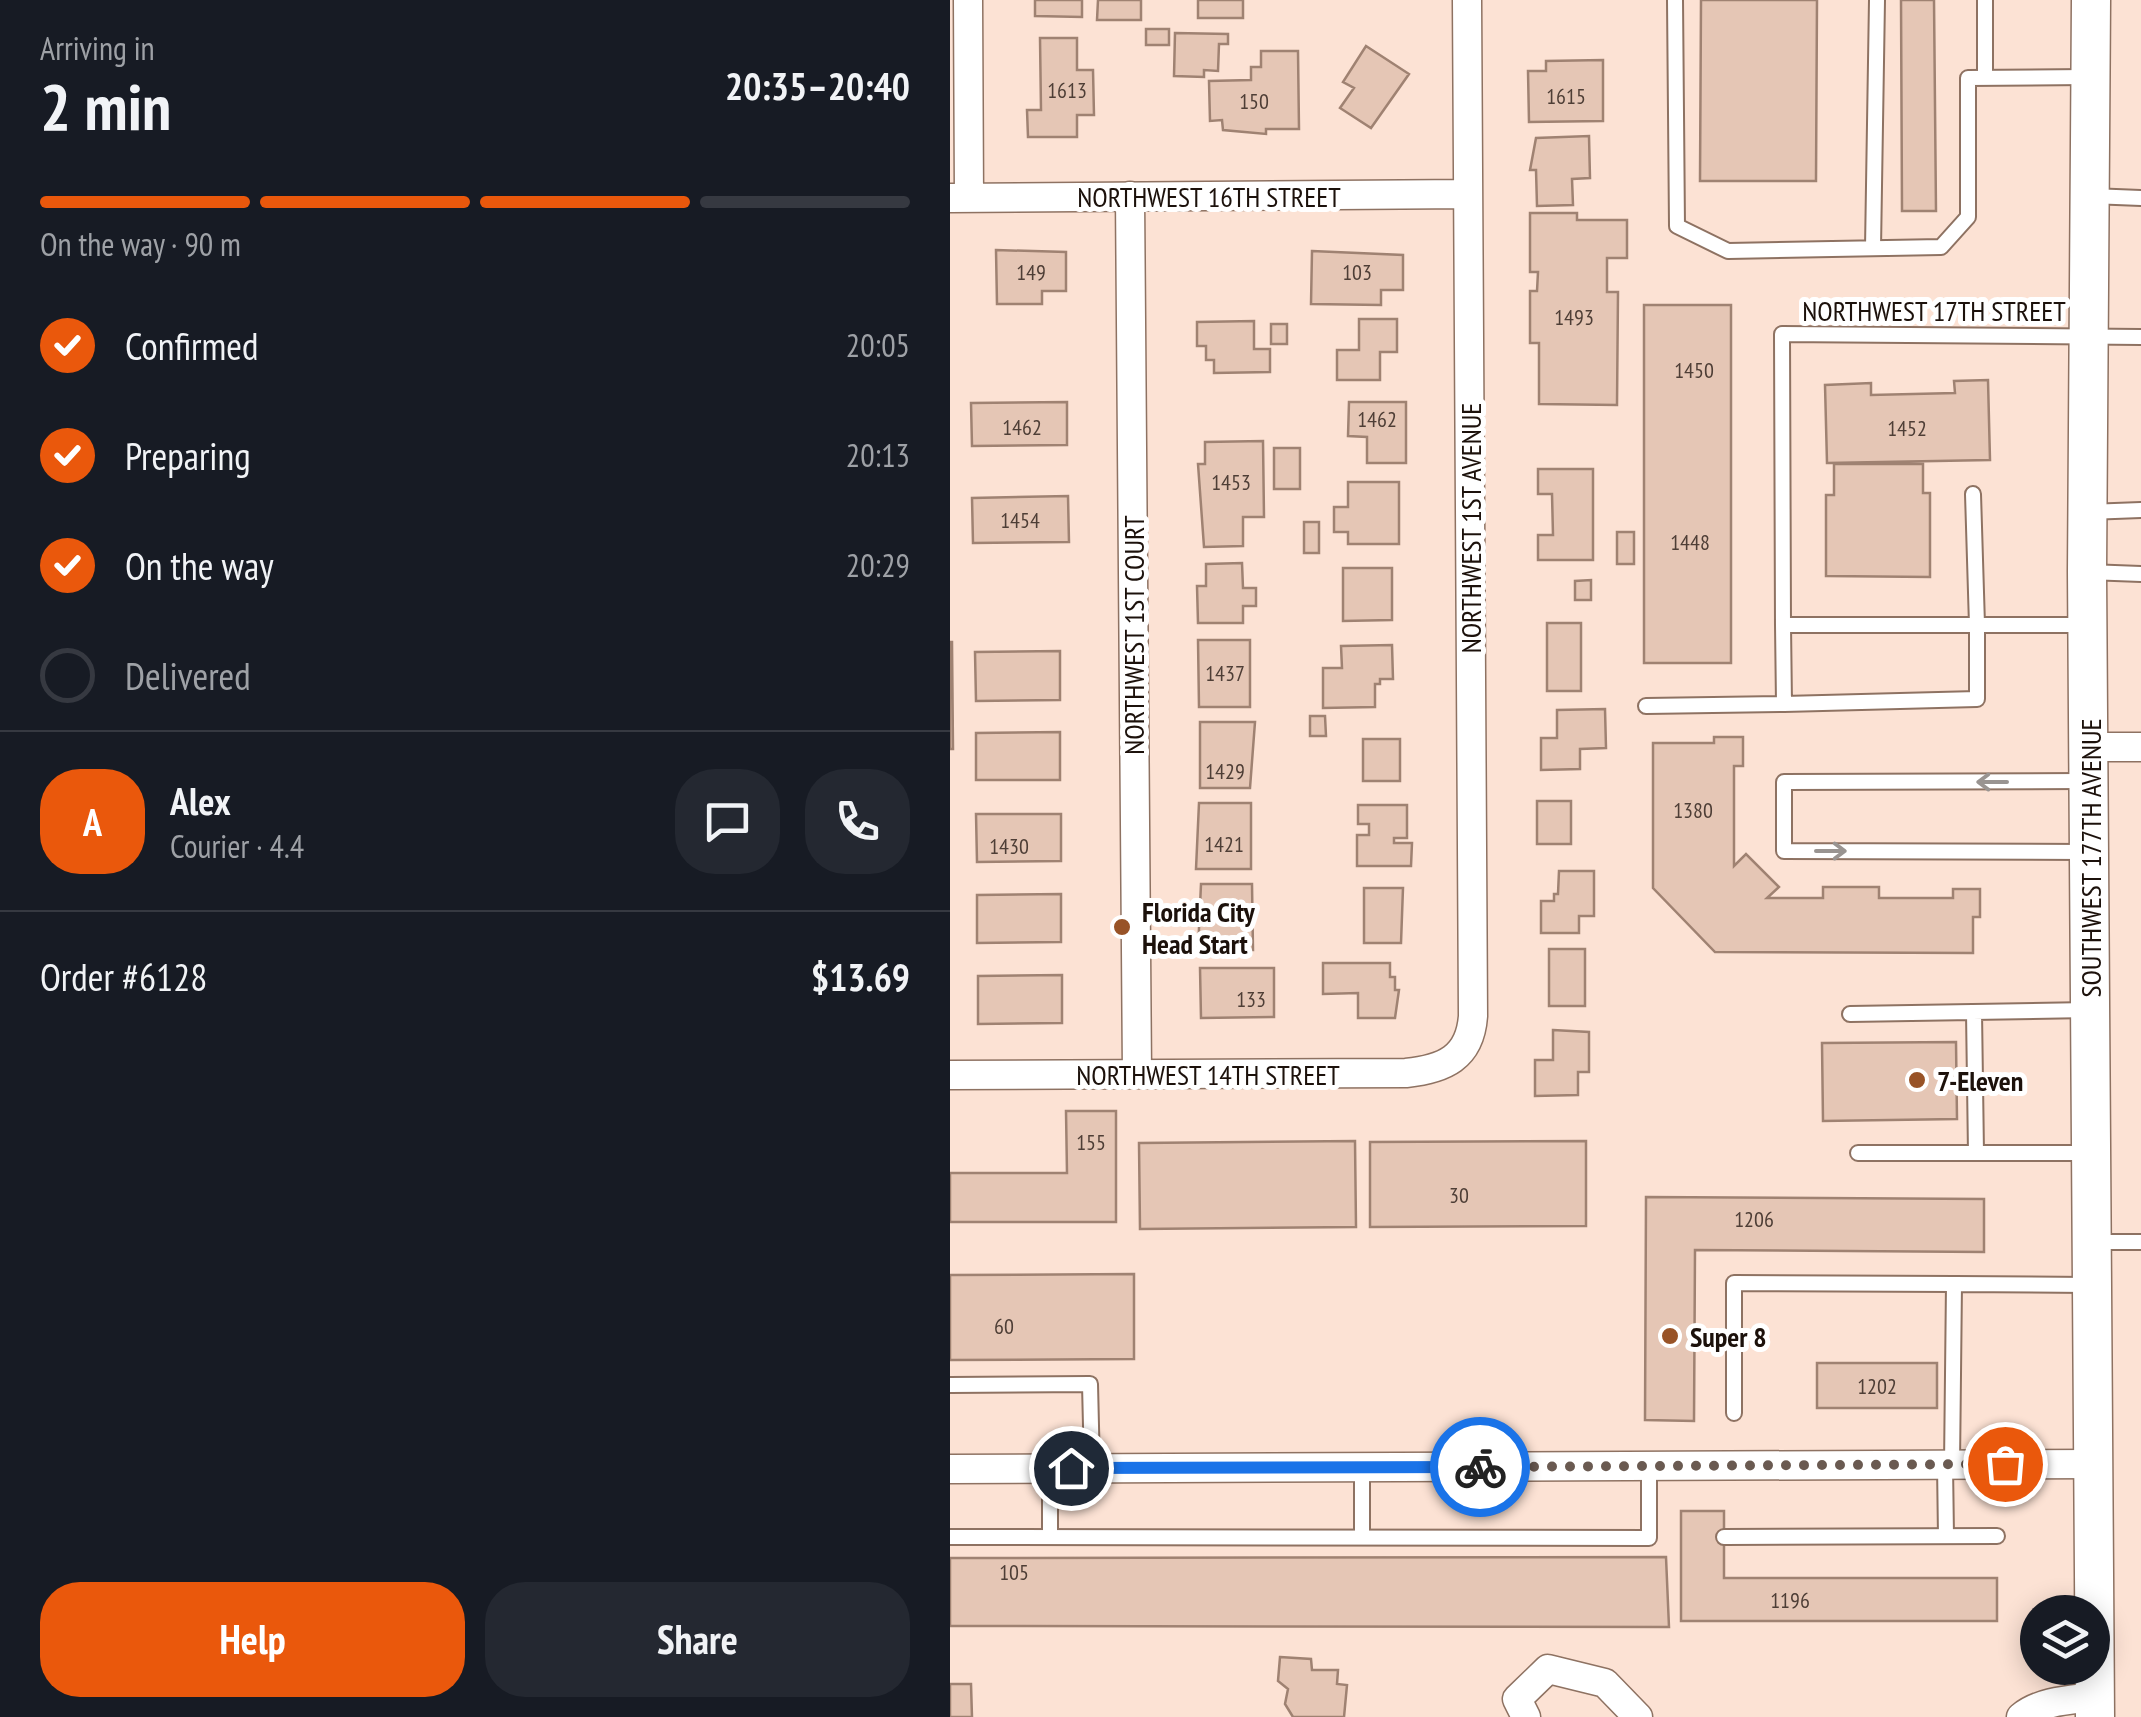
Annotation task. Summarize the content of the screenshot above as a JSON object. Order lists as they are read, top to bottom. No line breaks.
{"streets":{"main road":["SOUTHWEST 177TH AVENUE"],"street":["NORTHWEST 16TH STREET","NORTHWEST 1ST AVENUE","NORTHWEST 1ST COURT","NORTHWEST 14TH STREET"],"lane":["NORTHWEST 17TH STREET"]},"crossings":[["NORTHWEST 16TH STREET","NORTHWEST 1ST AVENUE"],["NORTHWEST 16TH STREET","NORTHWEST 1ST COURT"],["NORTHWEST 17TH STREET","SOUTHWEST 177TH AVENUE"],["NORTHWEST 1ST AVENUE","NORTHWEST 14TH STREET"],["NORTHWEST 1ST COURT","NORTHWEST 14TH STREET"]],"places":["Florida City Head Start","7-Eleven","Super 8"],"house_numbers":["1613","1615","150","149","103","1493","1450","1462","1462","1452","1453","1454","1448","1437","1429","1380","1421","1430","133","155","30","1206","60","1202","105","1196"],"page":{"heading":["2 min","Arriving in","20:35–20:40"],"panel":["Alex","Courier · 4.4","Order #6128","$13.69"],"bar":"On the way · 90 m","list":[["Confirmed","20:05"],["Preparing","20:13"],["On the way","20:29"],"Delivered"],"round":"A","buttons":["Help","Share"]}}
